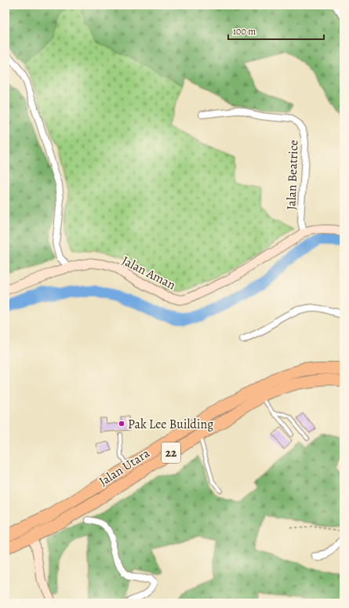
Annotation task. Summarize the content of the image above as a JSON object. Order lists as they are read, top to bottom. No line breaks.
{"streets":{"highway":["22","Jalan Utara"],"street":["Jalan Beatrice","Jalan Aman"]},"crossings":[["Jalan Beatrice","Jalan Aman"]],"places":["Pak Lee Building"],"scale_bar":"100 m"}
